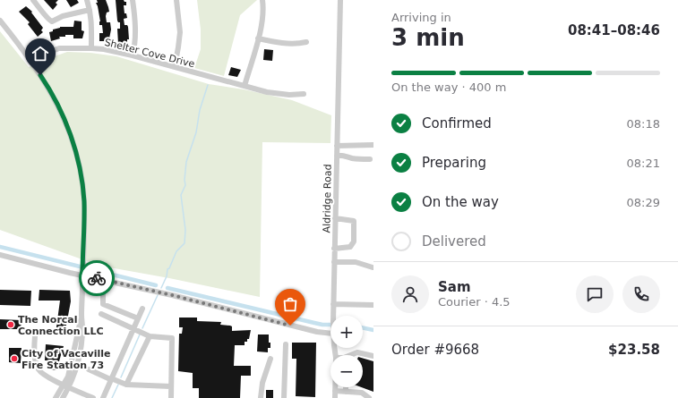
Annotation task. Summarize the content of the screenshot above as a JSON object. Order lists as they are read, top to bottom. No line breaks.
{"streets":{"street":["Shelter Cove Drive","Aldridge Road"]},"places":["The Norcal Connection LLC","City of Vacaville Fire Station 73"],"page":{"heading":["3 min","Arriving in","08:41–08:46"],"panel":["Sam","Courier · 4.5","Order #9668","$23.58"],"bar":"On the way · 400 m","list":[["Confirmed","08:18"],["Preparing","08:21"],["On the way","08:29"],"Delivered"],"map_buttons":["+","−"]}}
